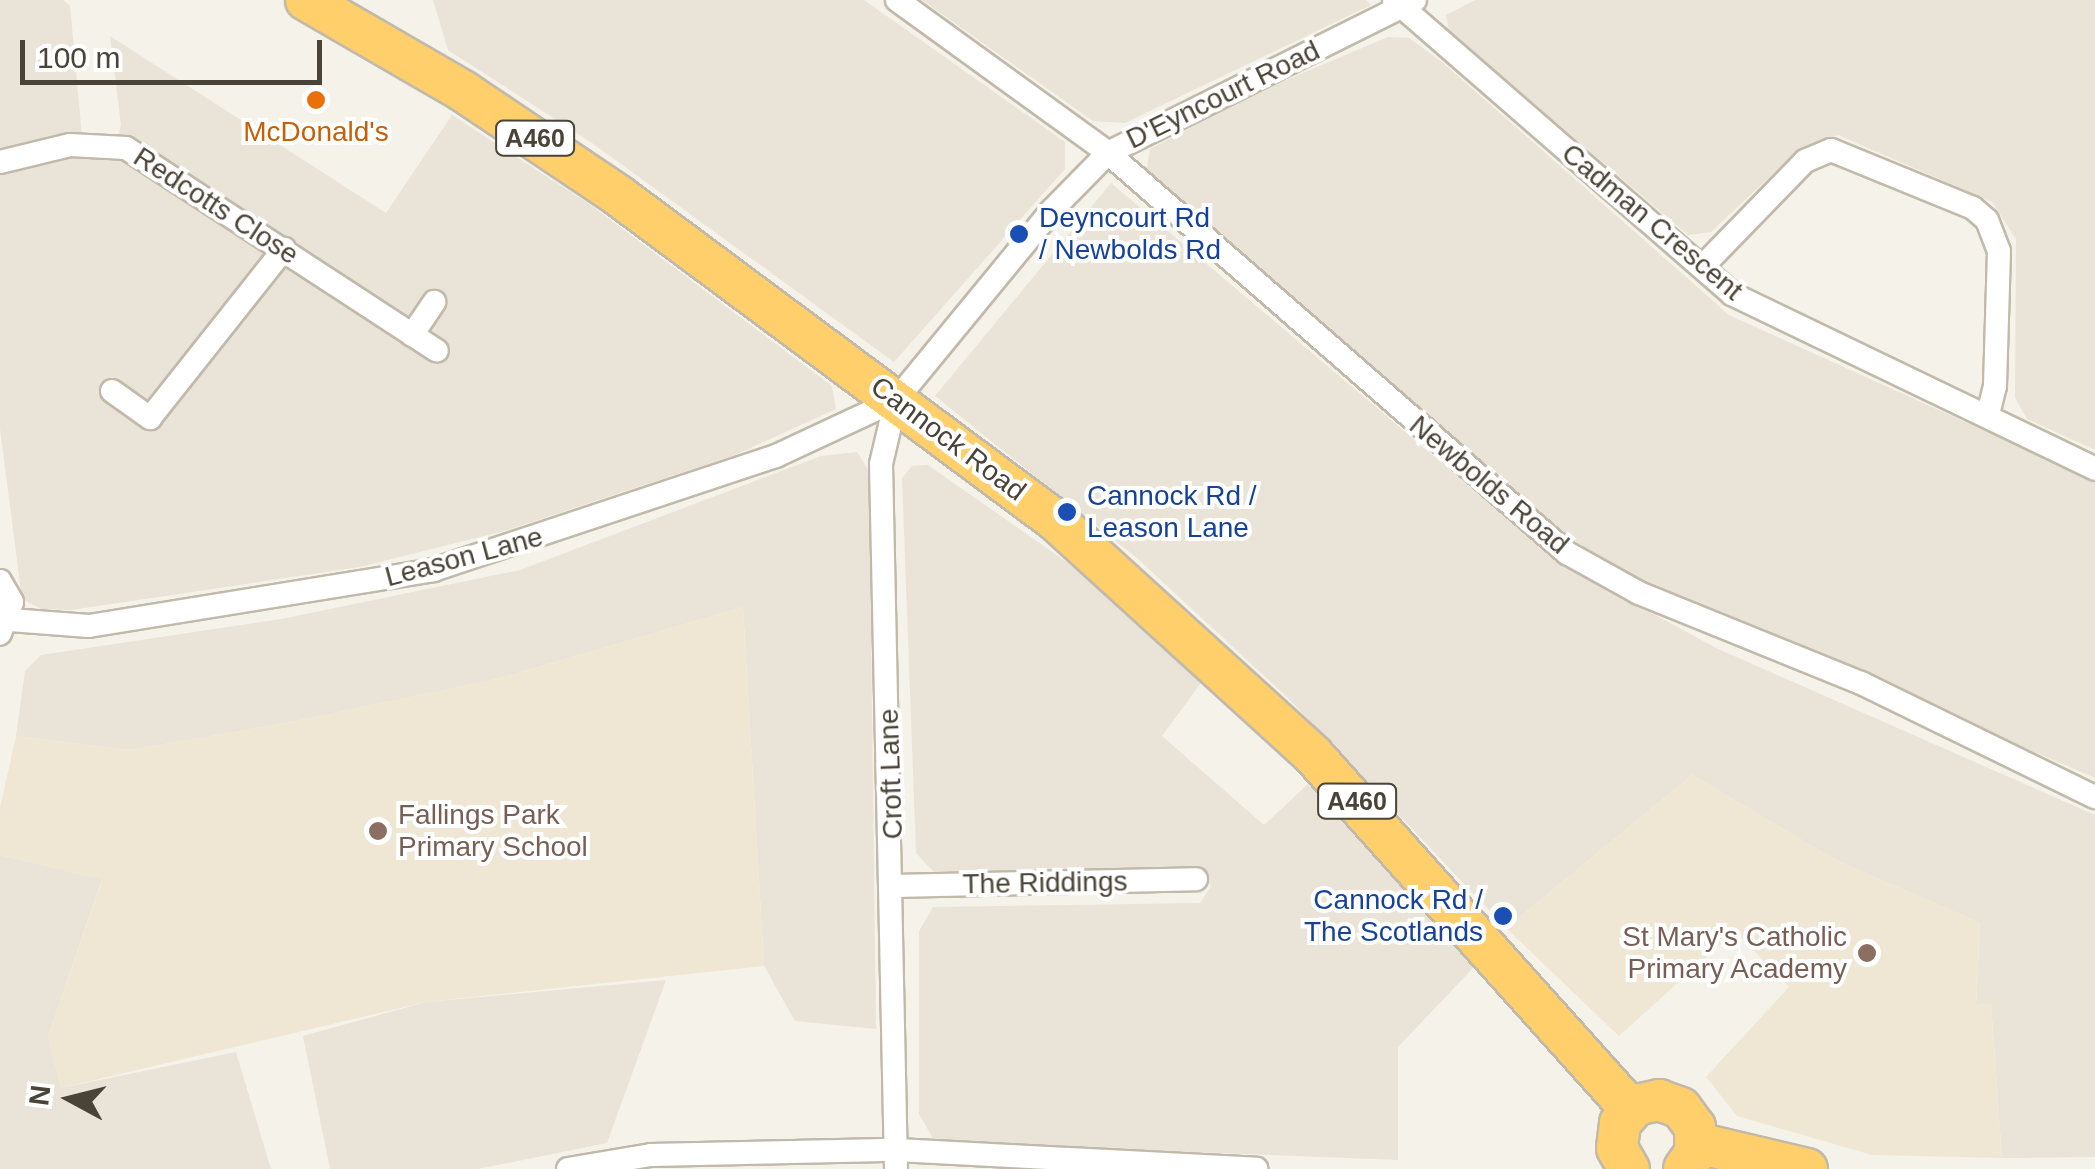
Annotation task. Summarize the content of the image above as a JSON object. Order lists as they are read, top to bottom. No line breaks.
{"streets":{"highway":["A460","Cannock Road"],"street":["D'Eyncourt Road","Redcotts Close","Cadman Crescent","Newbolds Road","Leason Lane","Croft Lane","The Riddings"]},"crossings":[["D'Eyncourt Road","Cadman Crescent"],["D'Eyncourt Road","Cannock Road"],["D'Eyncourt Road","Newbolds Road"],["D'Eyncourt Road","Leason Lane"],["D'Eyncourt Road","Croft Lane"],["Cannock Road","Leason Lane"],["Cannock Road","Croft Lane"],["Leason Lane","Croft Lane"],["Croft Lane","The Riddings"]],"places":["McDonald's","Deyncourt Rd / Newbolds Rd","Cannock Rd / Leason Lane","Fallings Park Primary School","Cannock Rd / The Scotlands","St Mary's Catholic Primary Academy"],"scale_bar":"100 m","north":"left"}
